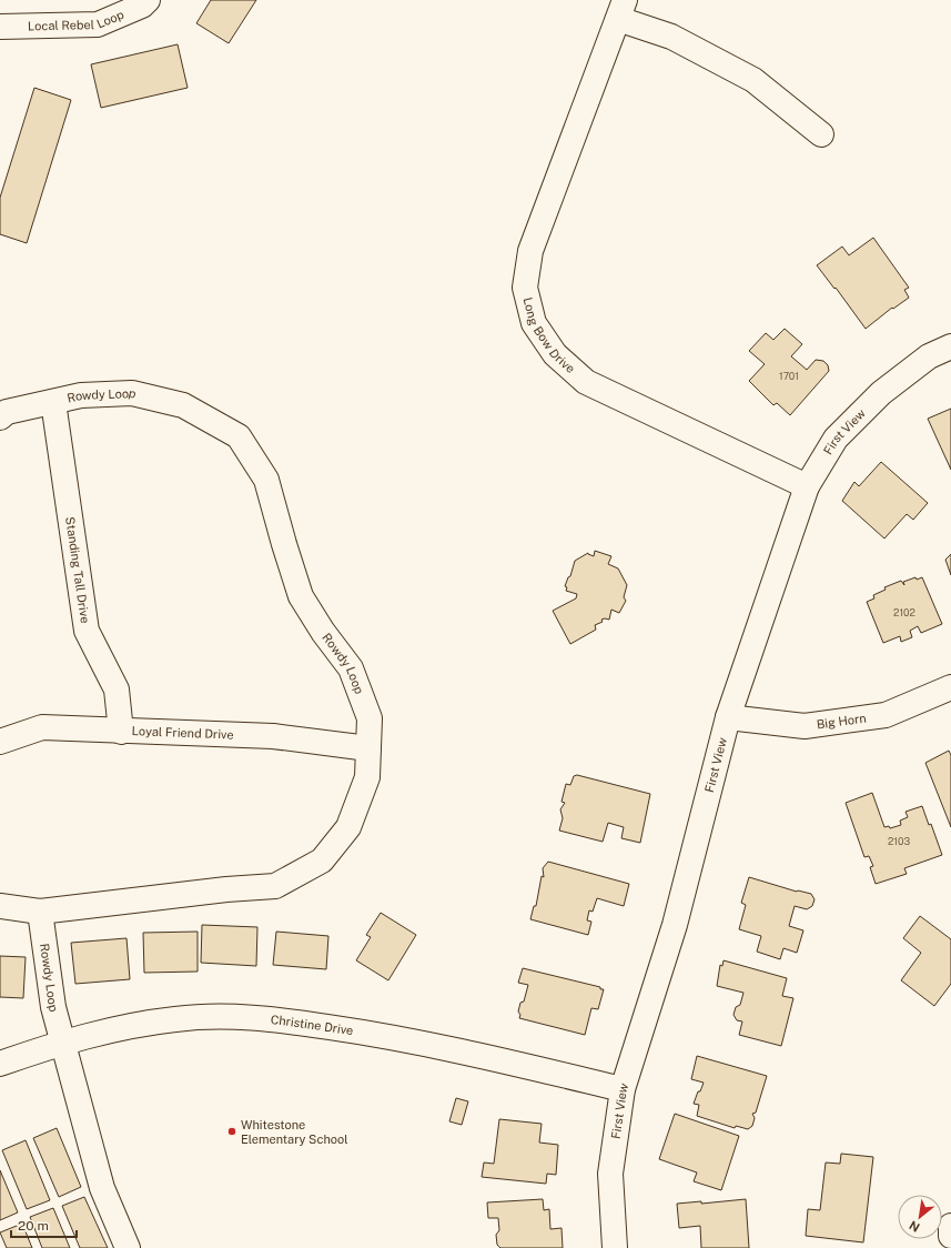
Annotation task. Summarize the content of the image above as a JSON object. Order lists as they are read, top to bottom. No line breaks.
{"streets":{"street":["Local Rebel Loop","Long Bow Drive","Rowdy Loop","First View","Standing Tall Drive","Big Horn","Loyal Friend Drive","Christine Drive"]},"crossings":[["Long Bow Drive","First View"],["Rowdy Loop","Standing Tall Drive"],["Rowdy Loop","Loyal Friend Drive"],["Rowdy Loop","Christine Drive"],["First View","Big Horn"],["First View","Christine Drive"],["Standing Tall Drive","Loyal Friend Drive"]],"places":["Whitestone Elementary School"],"house_numbers":["1701","2102","2103"],"scale_bar":"20 m","north":"bottom left"}
